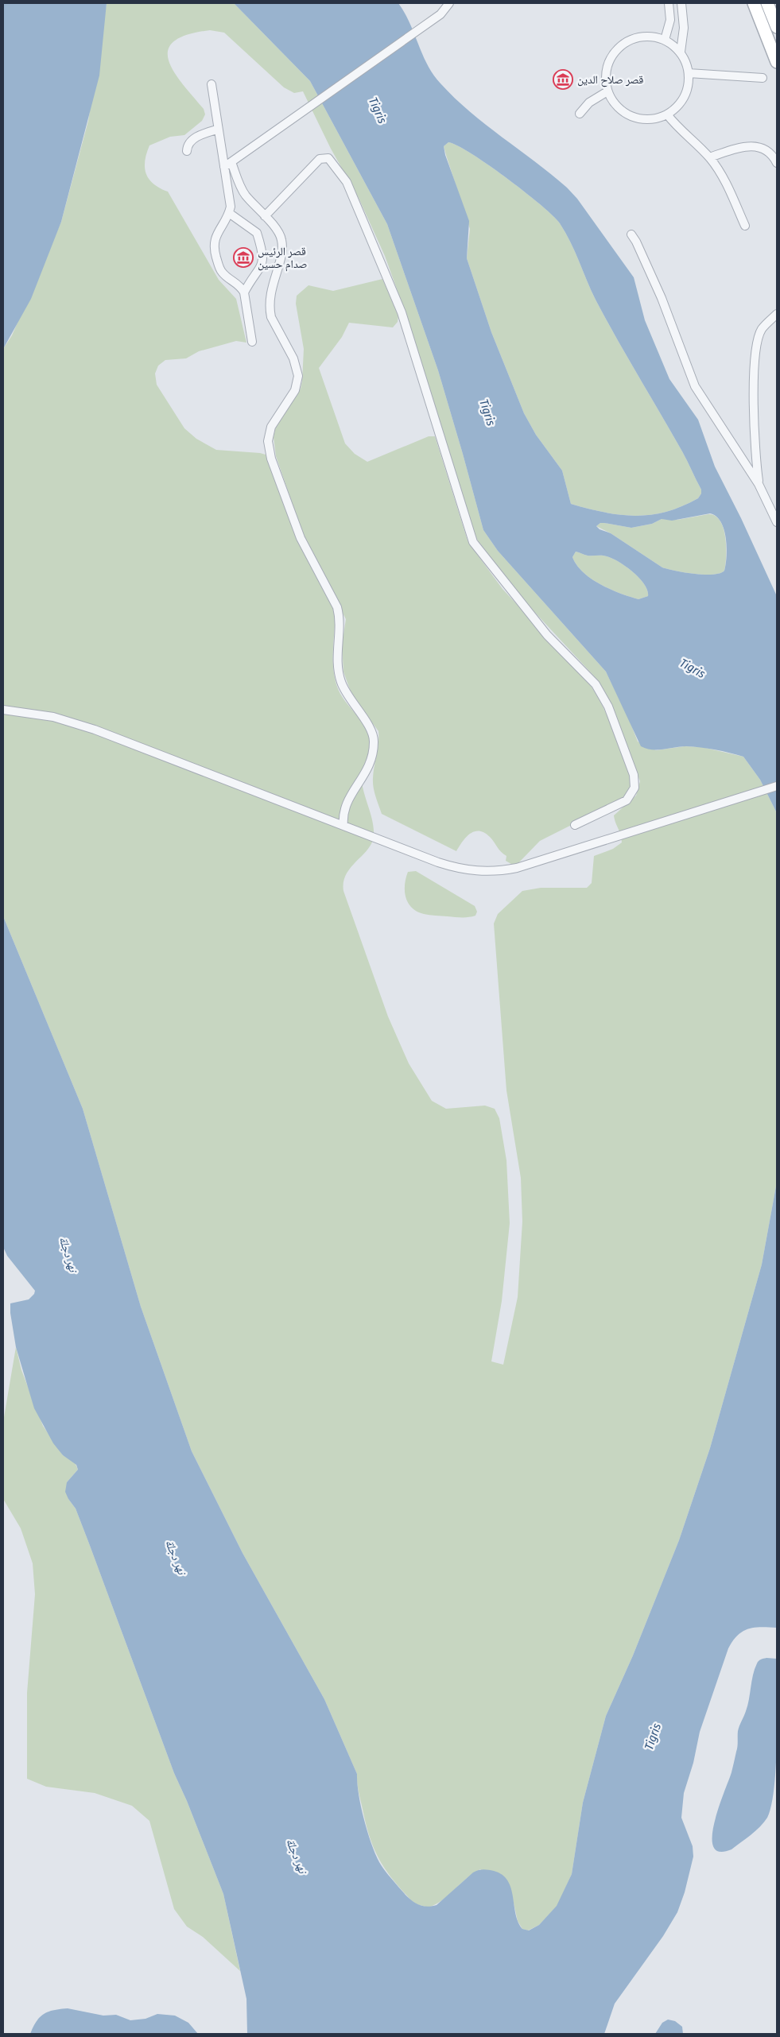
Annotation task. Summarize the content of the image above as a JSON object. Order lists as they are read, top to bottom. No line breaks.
{"water":["Tigris","نهر دجلة"],"places":{"museum":["قصر صلاح الدين","قصر الرئيس صدام حسين"]}}
